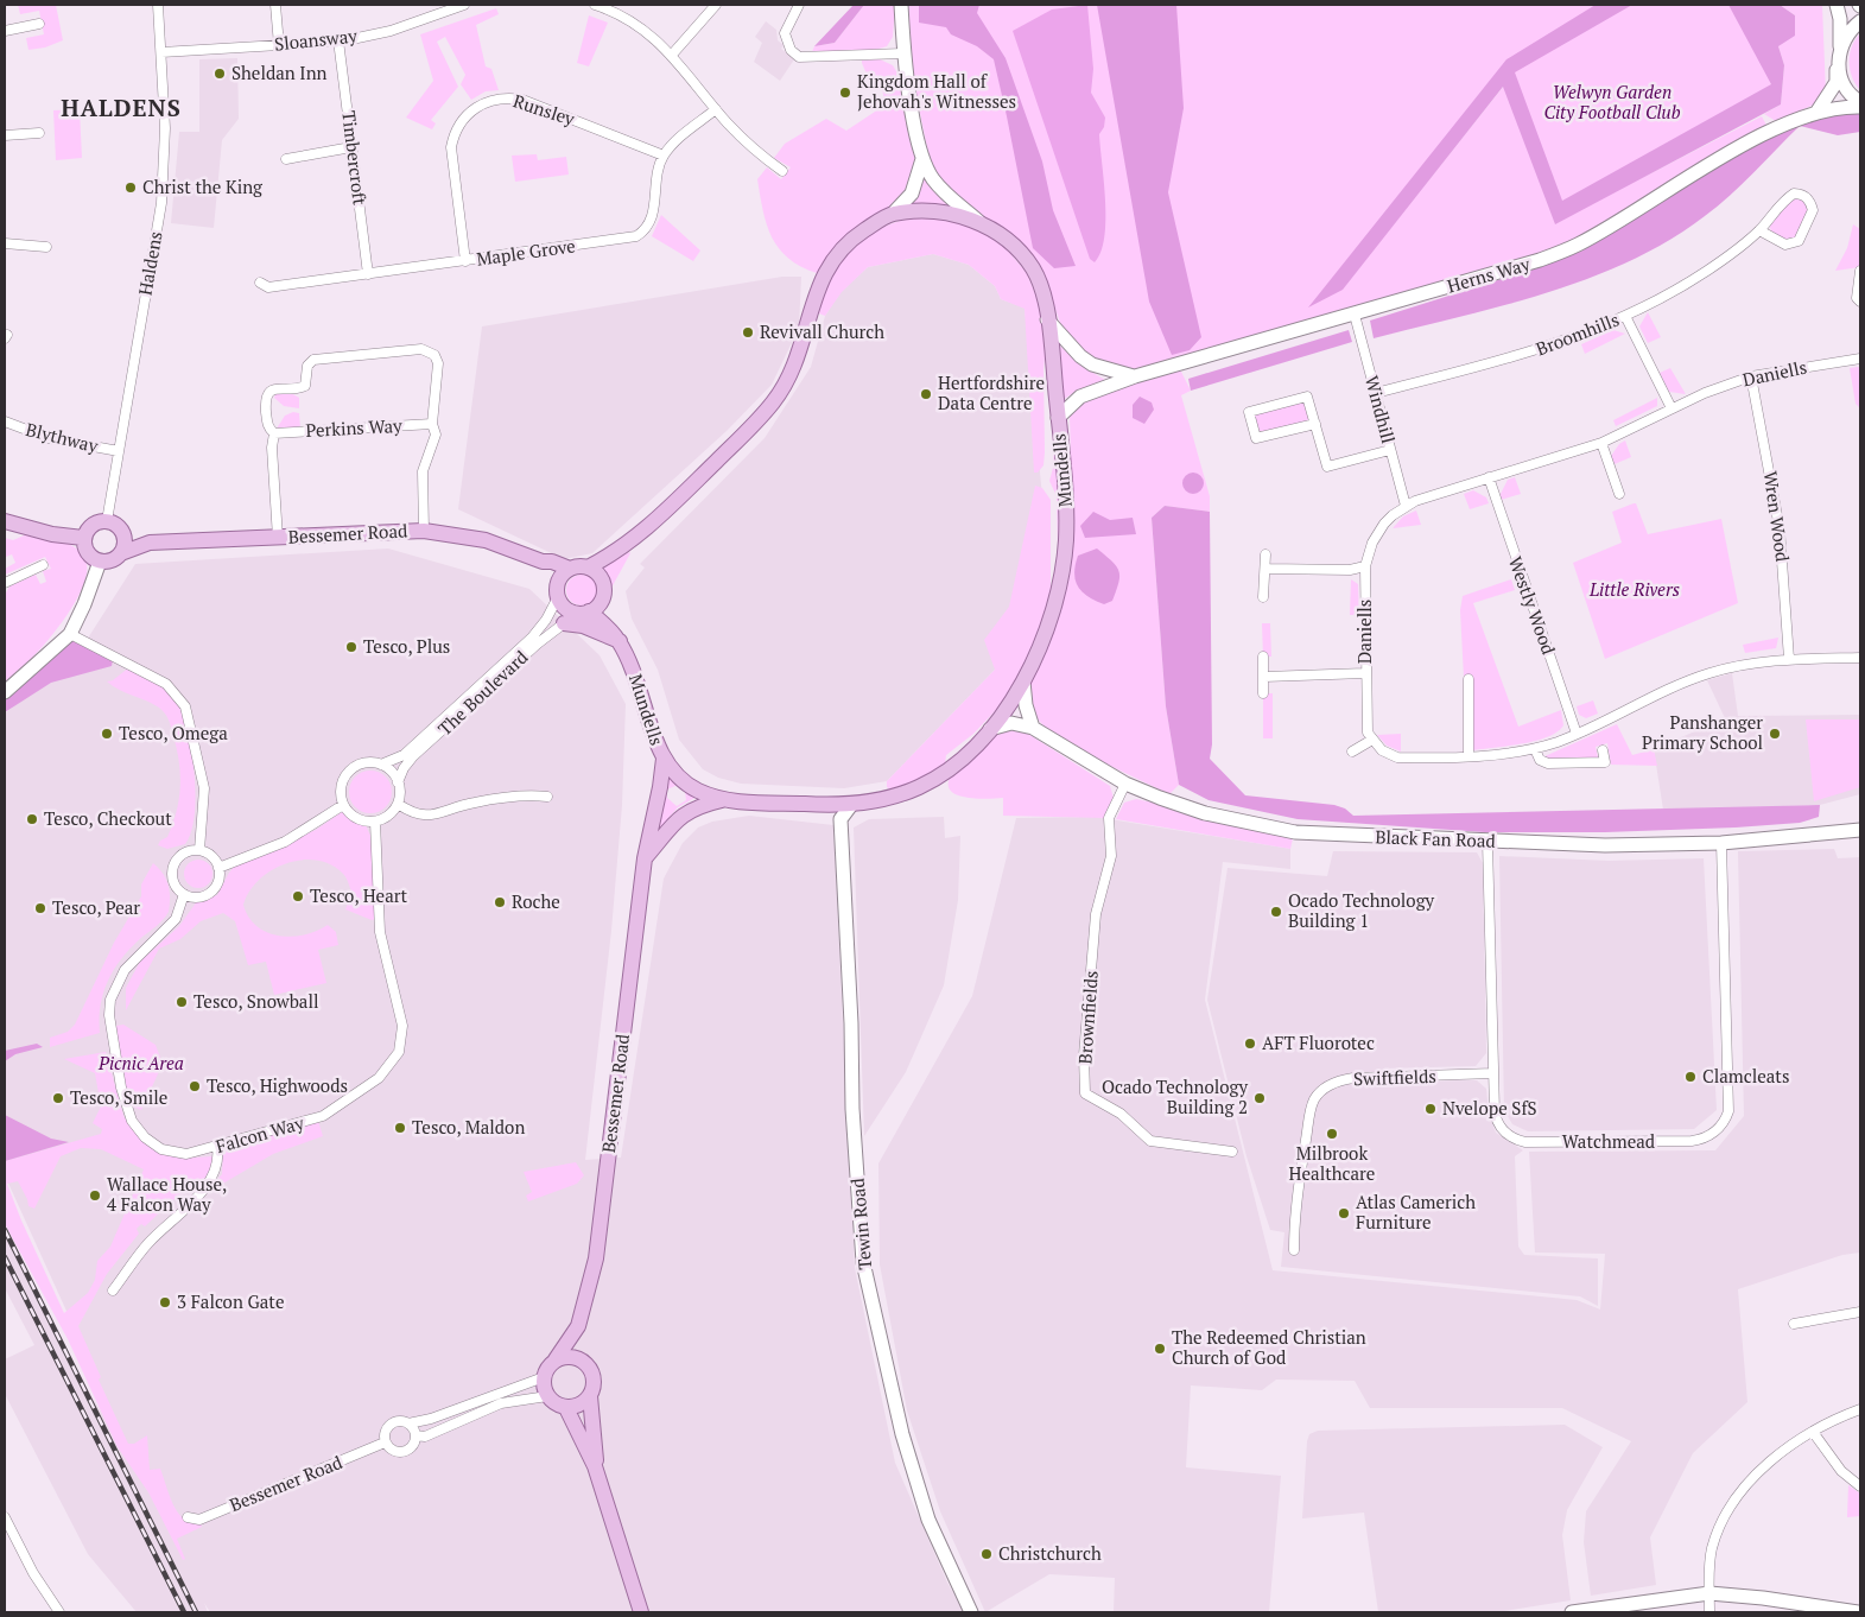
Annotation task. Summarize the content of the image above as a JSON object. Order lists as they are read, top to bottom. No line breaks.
{"streets":{"main road":["Mundells","Bessemer Road"],"street":["Sloansway","Runsley","Timbercroft","Maple Grove","Haldens","Herns Way","Broomhills","Daniells","Windhill","Perkins Way","Blythway","Wren Wood","Westly Wood","The Boulevard","Black Fan Road","Brownfields","Swiftfields","Falcon Way","Watchmead","Tewin Road"]},"crossings":[["Sloansway","Timbercroft"],["Sloansway","Haldens"],["Runsley","Maple Grove"],["Timbercroft","Maple Grove"],["Haldens","Blythway"],["Haldens","Bessemer Road"],["Herns Way","Windhill"],["Herns Way","Mundells"],["Broomhills","Windhill"],["Daniells","Windhill"],["Daniells","Wren Wood"],["Daniells","Westly Wood"],["Mundells","Bessemer Road"],["Mundells","The Boulevard"],["Mundells","Black Fan Road"],["Bessemer Road","The Boulevard"],["The Boulevard","Falcon Way"],["Black Fan Road","Brownfields"],["Black Fan Road","Watchmead"],["Swiftfields","Watchmead"]],"districts":["HALDENS"],"parks":["Welwyn Garden City Football Club","Little Rivers","Picnic Area"],"places":["Sheldan Inn","Kingdom Hall of Jehovah's Witnesses","Christ the King","Revivall Church","Hertfordshire Data Centre","Tesco, Plus","Tesco, Omega","Panshanger Primary School","Tesco, Checkout","Tesco, Heart","Roche","Tesco, Pear","Ocado Technology Building 1","Tesco, Snowball","AFT Fluorotec","Clamcleats","Tesco, Highwoods","Tesco, Smile","Ocado Technology Building 2","Nvelope SfS","Tesco, Maldon","Milbrook Healthcare","Wallace House, 4 Falcon Way","Atlas Camerich Furniture","3 Falcon Gate","The Redeemed Christian Church of God","Christchurch"]}
